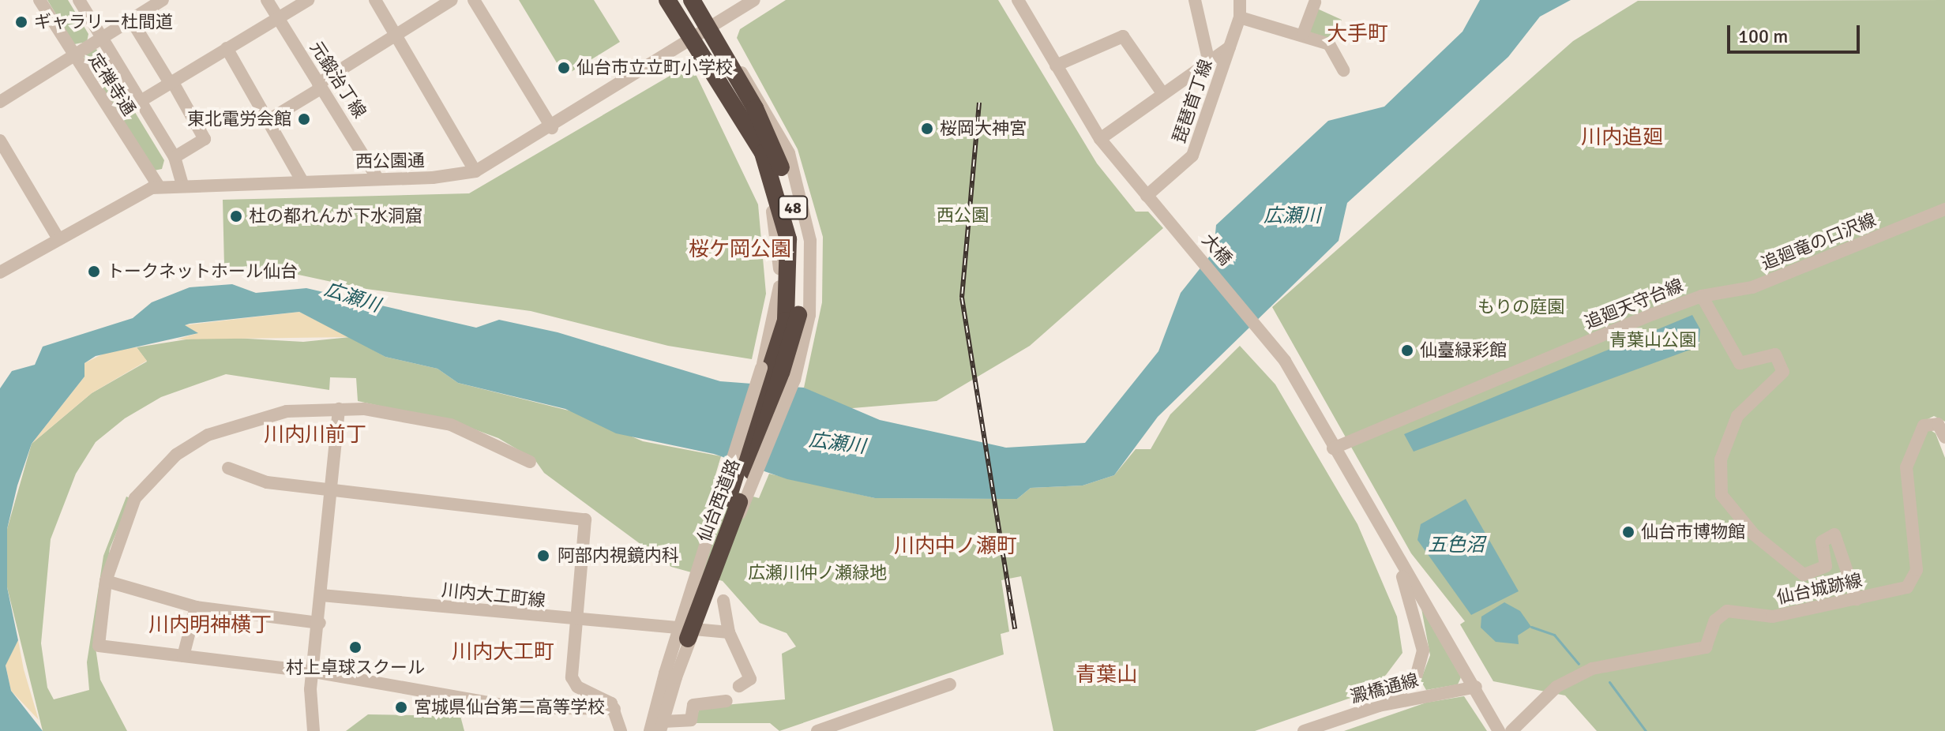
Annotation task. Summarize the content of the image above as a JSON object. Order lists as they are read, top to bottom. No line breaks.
{"streets":{"highway":["48","仙台西道路"],"street":["元鍛治丁線","定禅寺通","琵琶首丁線","西公園通","追廻竜の口沢線","大橋","追廻天守台線","仙台城跡線","川内大工町線","澱橋通線"]},"crossings":[["元鍛治丁線","西公園通"],["定禅寺通","西公園通"],["琵琶首丁線","大橋"],["西公園通","48"],["48","仙台西道路"],["追廻竜の口沢線","追廻天守台線"],["大橋","追廻天守台線"],["追廻天守台線","仙台城跡線"],["仙台西道路","川内大工町線"]],"districts":["大手町","川内追廻","桜ケ岡公園","川内川前丁","川内中ノ瀬町","川内明神横丁","川内大工町","青葉山"],"water":["広瀬川","五色沼"],"parks":["西公園","もりの庭園","青葉山公園","広瀬川仲ノ瀬緑地"],"places":["ギャラリー杜間道","仙台市立立町小学校","東北電労会館","桜岡大神宮","杜の都れんが下水洞窟","トークネットホール仙台","仙臺緑彩館","仙台市博物館","阿部内視鏡内科","村上卓球スクール","宮城県仙台第二高等学校"],"scale_bar":"100 m"}
